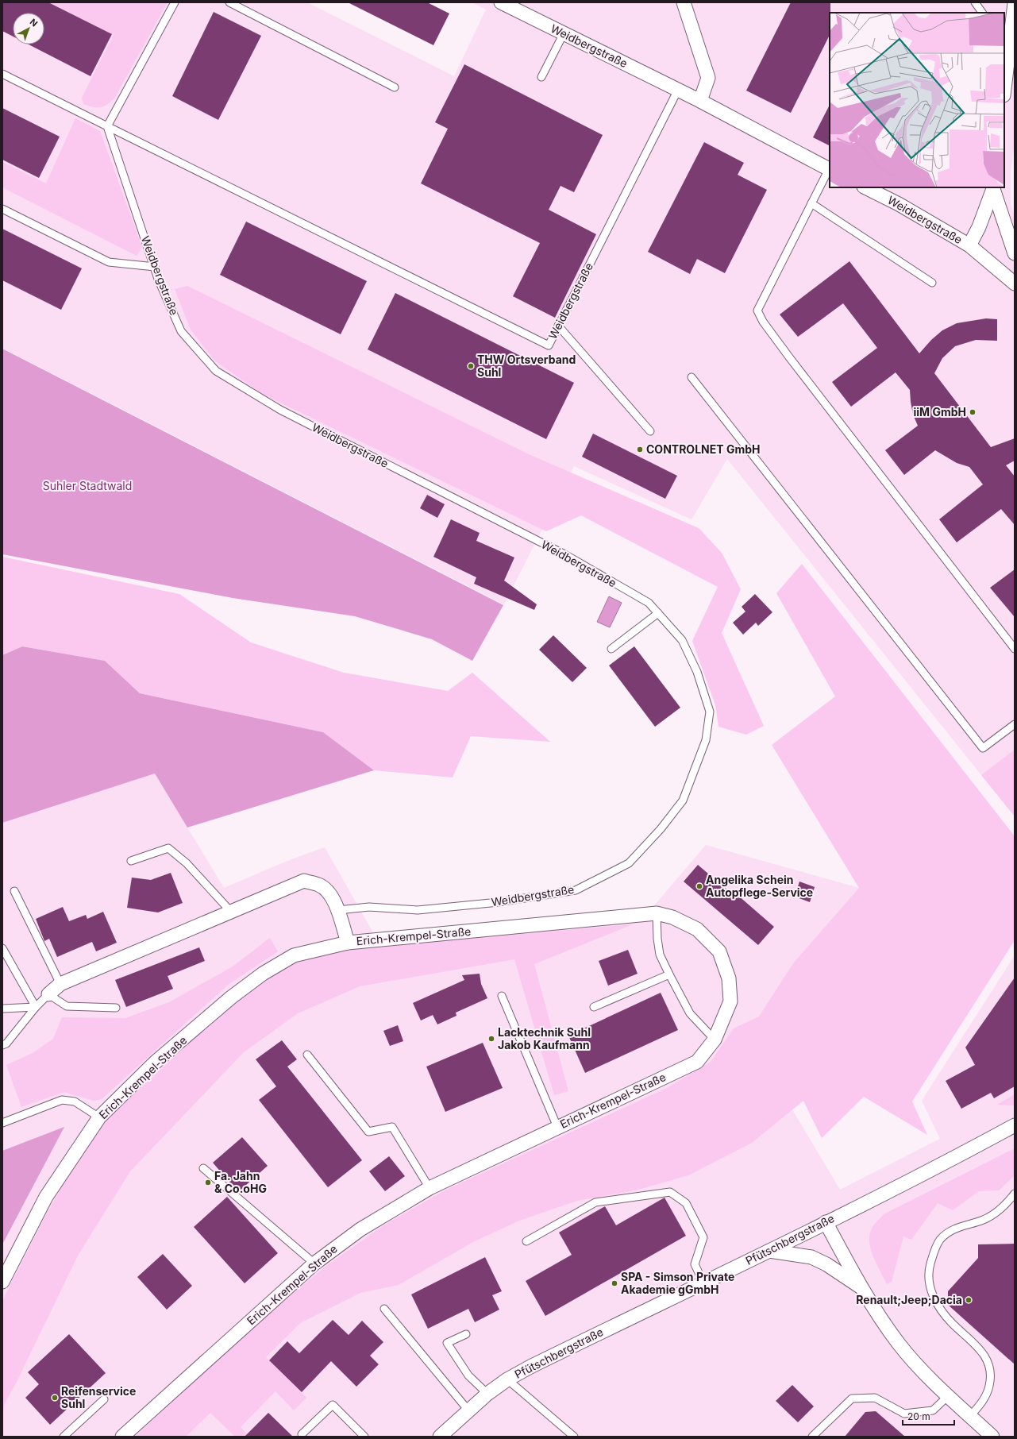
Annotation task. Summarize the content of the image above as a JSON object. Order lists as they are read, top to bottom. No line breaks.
{"streets":{"street":["Weidbergstraße","Erich-Krempel-Straße","Pfütschbergstraße"]},"crossings":[["Weidbergstraße","Erich-Krempel-Straße"]],"parks":["Suhler Stadtwald"],"places":["THW Ortsverband Suhl","iiM GmbH","CONTROLNET GmbH","Angelika Schein Autopflege-Service","Lacktechnik Suhl Jakob Kaufmann","Fa. Jahn & Co.oHG","SPA - Simson Private Akademie gGmbH","Renault;Jeep;Dacia","Reifenservice Suhl"],"scale_bar":"20 m","north":"top right"}
